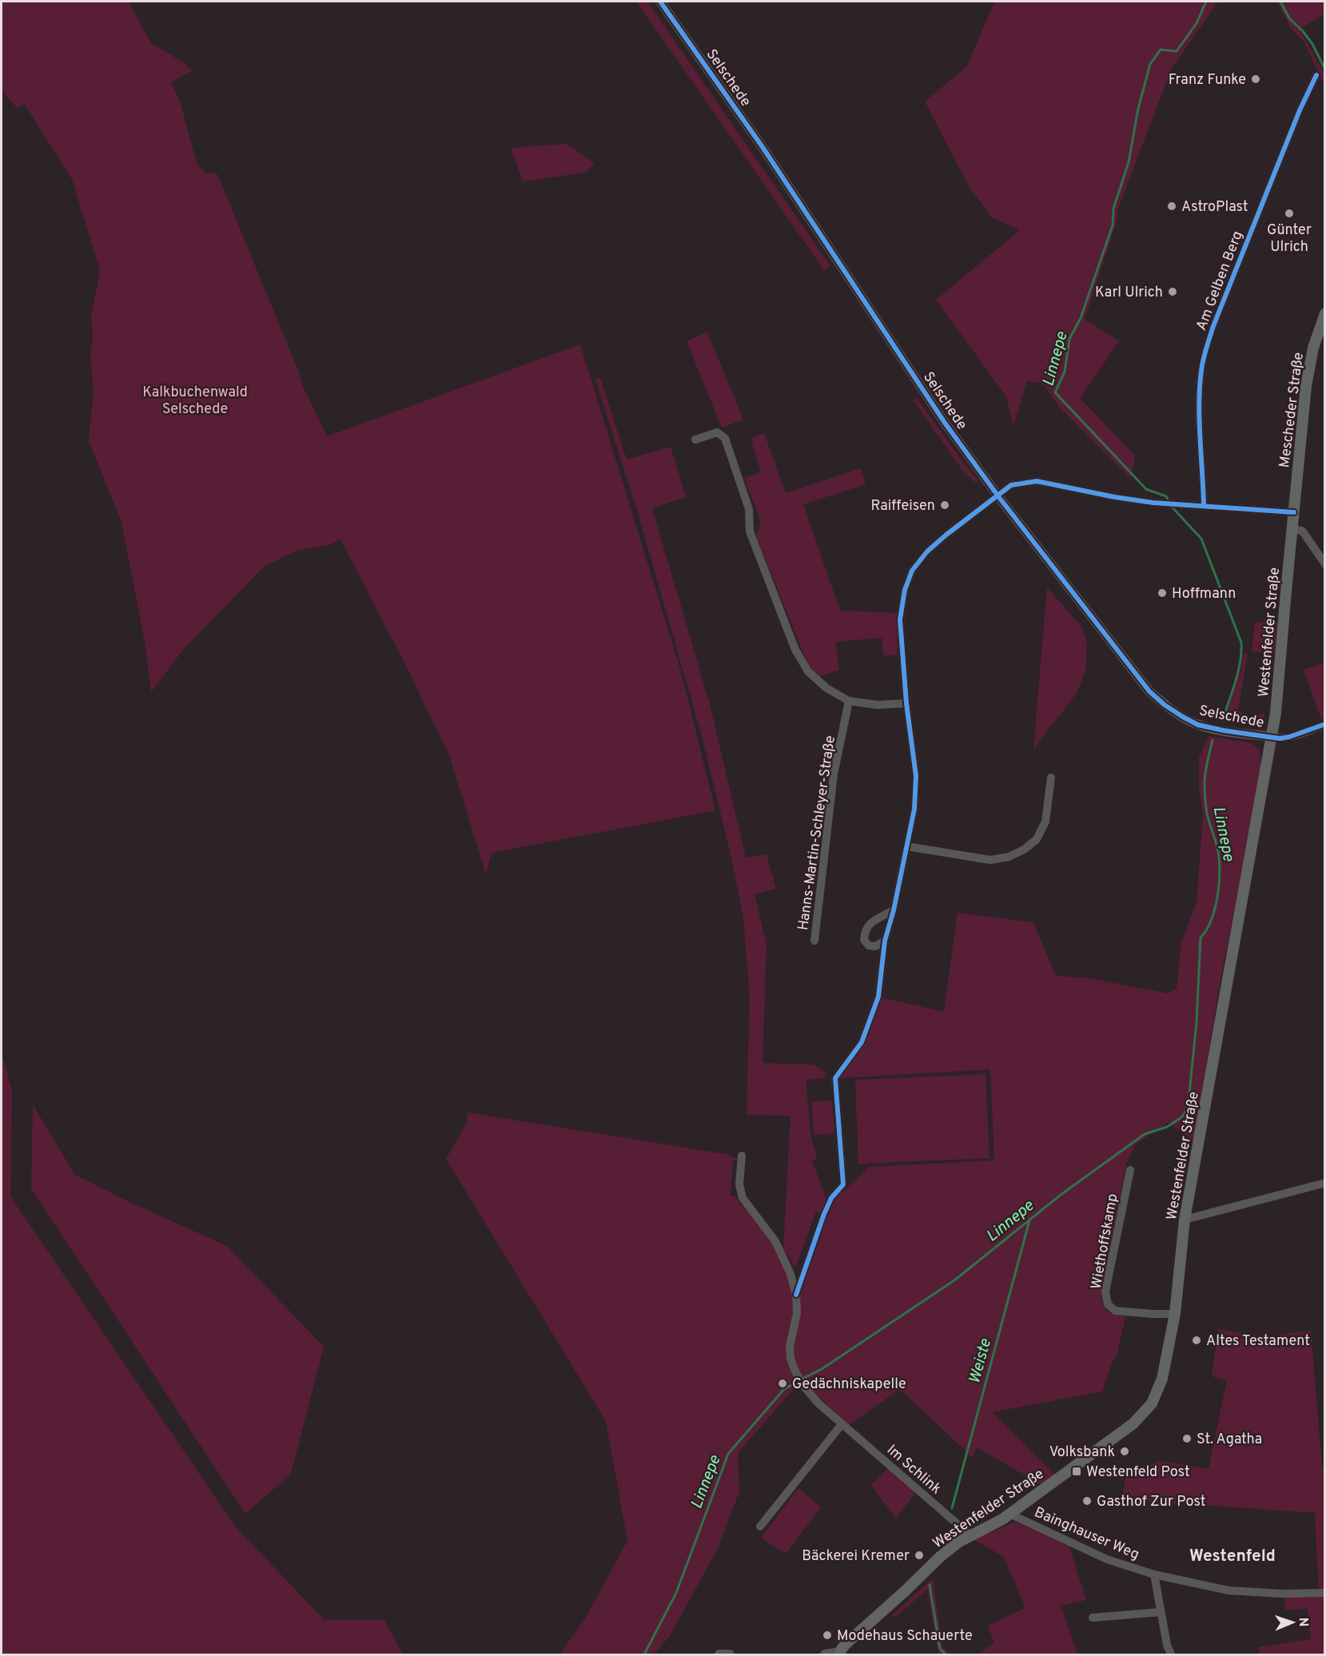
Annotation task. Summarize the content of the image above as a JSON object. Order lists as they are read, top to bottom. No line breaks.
{"streets":{"main road":["Mescheder Straße","Westenfelder Straße"],"street":["Selschede","Am Gelben Berg","Hanns-Martin-Schleyer-Straße","Wiethoffskamp","Im Schlink","Bainghauser Weg"]},"crossings":[["Selschede","Westenfelder Straße"],["Mescheder Straße","Westenfelder Straße"],["Westenfelder Straße","Wiethoffskamp"],["Westenfelder Straße","Im Schlink"],["Westenfelder Straße","Bainghauser Weg"]],"districts":["Westenfeld"],"water":["Linnepe","Weiste"],"parks":["Kalkbuchenwald Selschede"],"places":{"other":["Franz Funke","AstroPlast","Günter Ulrich","Karl Ulrich","Raiffeisen","Hoffmann","Altes Testament","Gedächniskapelle","St. Agatha","Volksbank","Gasthof Zur Post","Bäckerei Kremer","Modehaus Schauerte"],"transit":["Westenfeld Post"]},"north":"right"}
